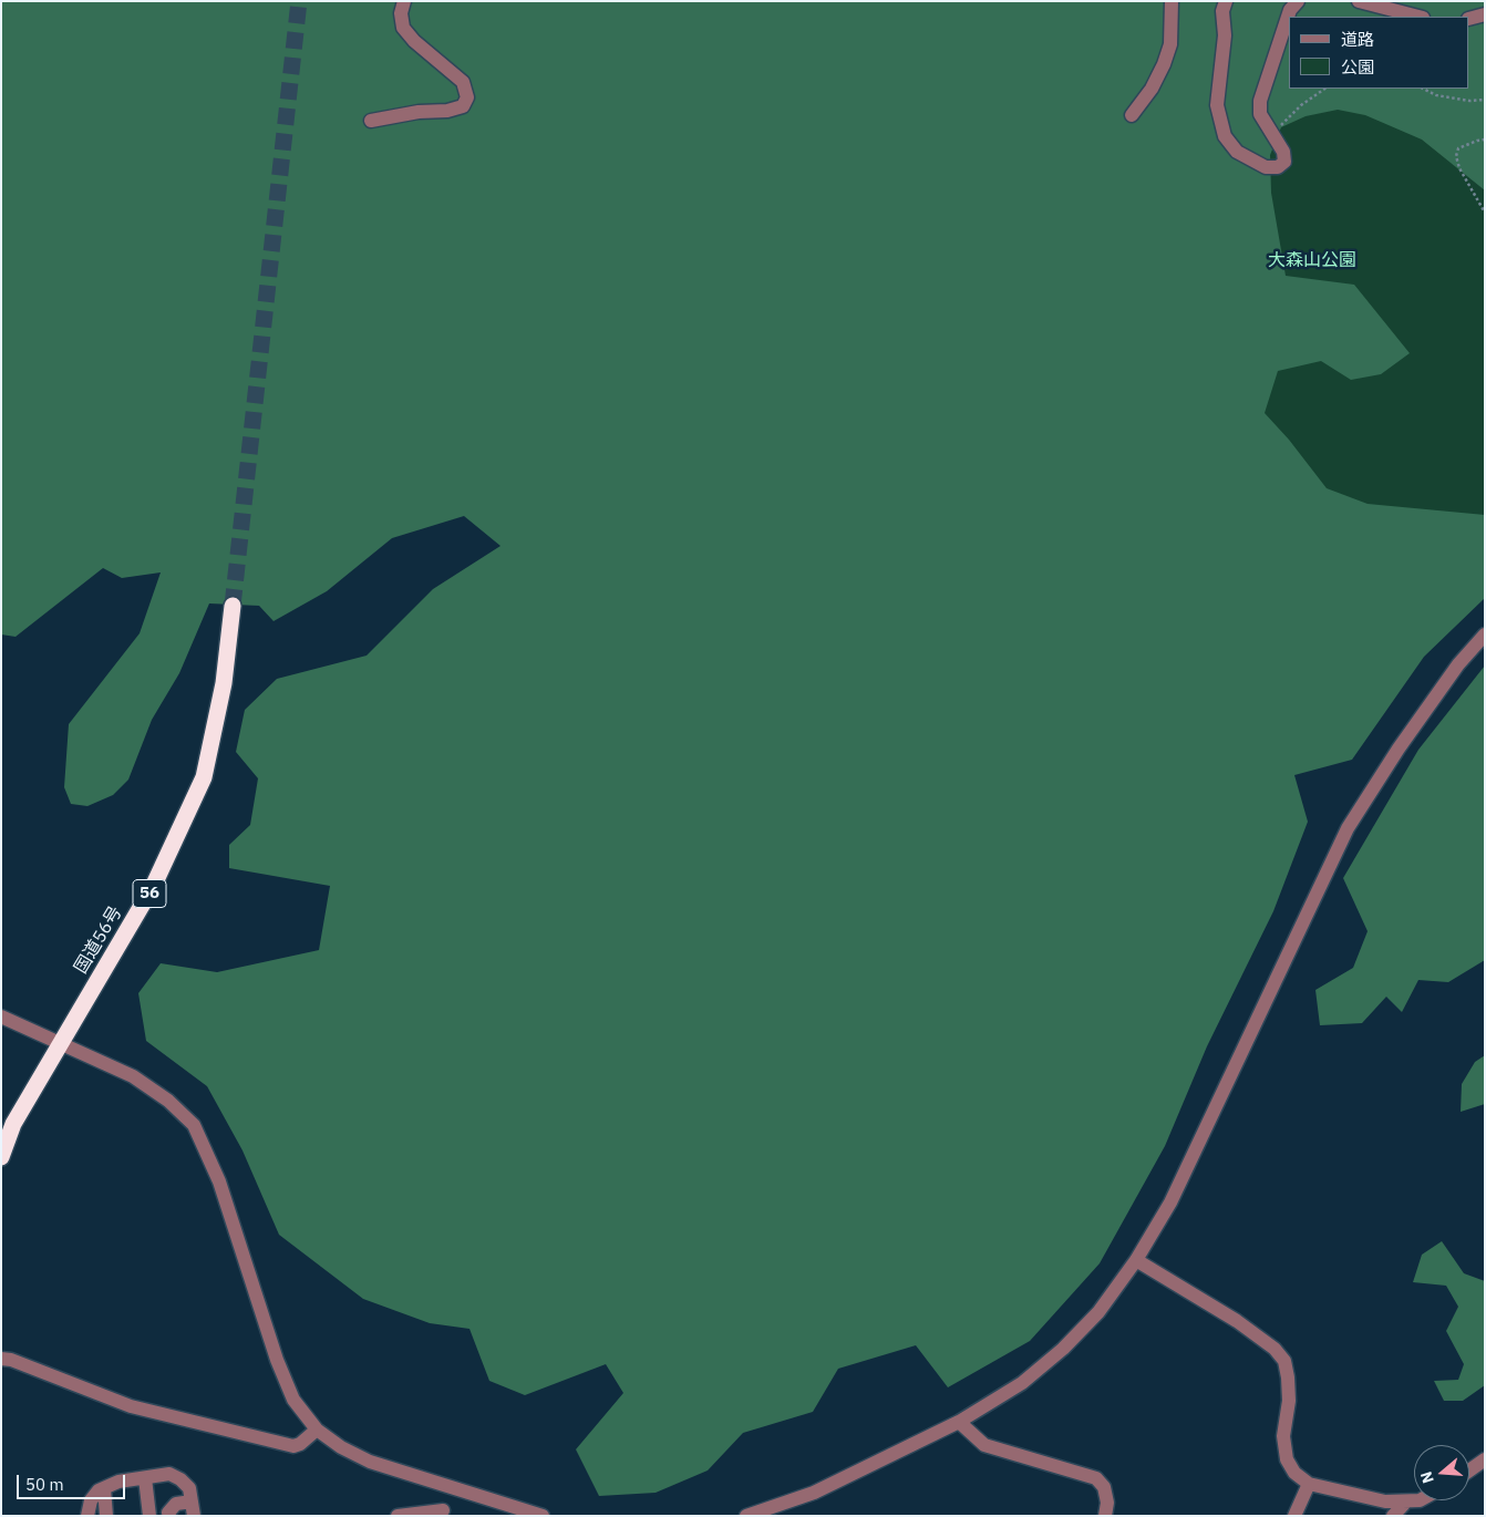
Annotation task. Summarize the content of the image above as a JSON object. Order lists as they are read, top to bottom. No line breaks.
{"streets":{"highway":["56","国道56号"]},"parks":["大森山公園"],"legend":["道路","公園"],"scale_bar":"50 m","north":"left"}
